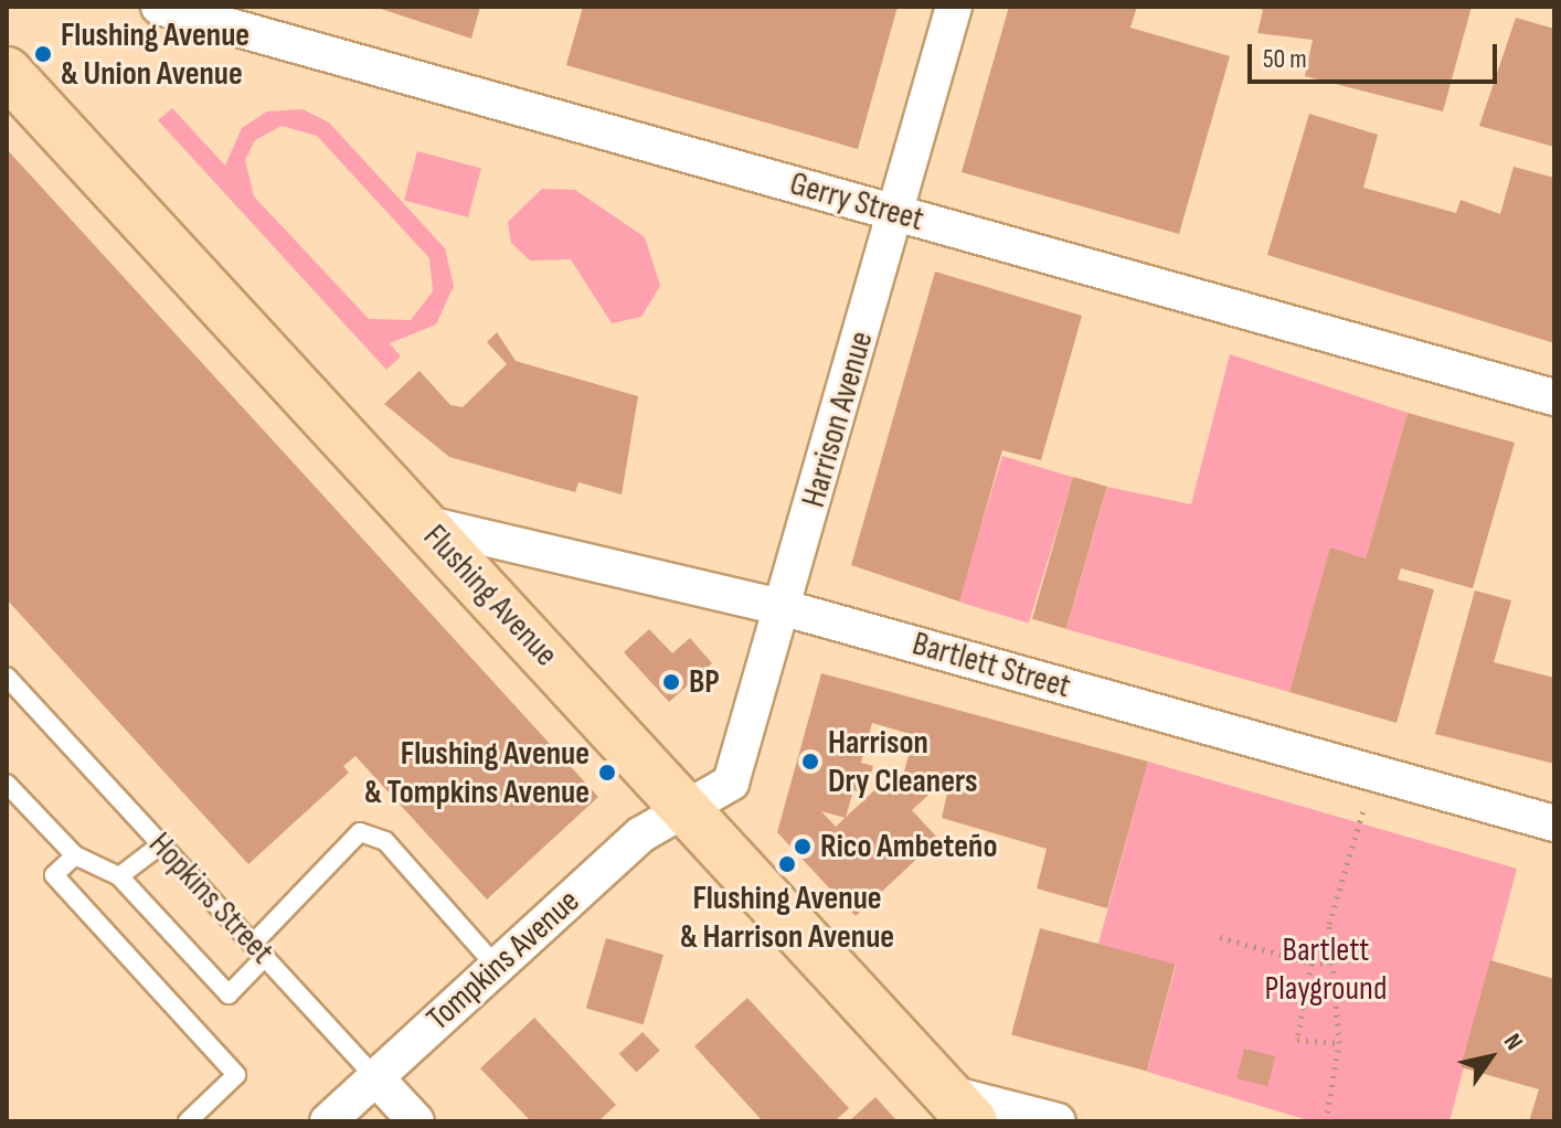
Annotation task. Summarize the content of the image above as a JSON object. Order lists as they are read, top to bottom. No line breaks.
{"streets":{"main road":["Flushing Avenue"],"street":["Gerry Street","Harrison Avenue","Bartlett Street","Hopkins Street","Tompkins Avenue"]},"crossings":[["Gerry Street","Harrison Avenue"],["Harrison Avenue","Flushing Avenue"],["Harrison Avenue","Bartlett Street"],["Harrison Avenue","Tompkins Avenue"],["Flushing Avenue","Bartlett Street"],["Flushing Avenue","Tompkins Avenue"],["Hopkins Street","Tompkins Avenue"]],"parks":["Bartlett Playground"],"places":["Flushing Avenue & Union Avenue","BP","Harrison Dry Cleaners","Flushing Avenue & Tompkins Avenue","Rico Ambeteño","Flushing Avenue & Harrison Avenue"],"scale_bar":"50 m","north":"top right"}
